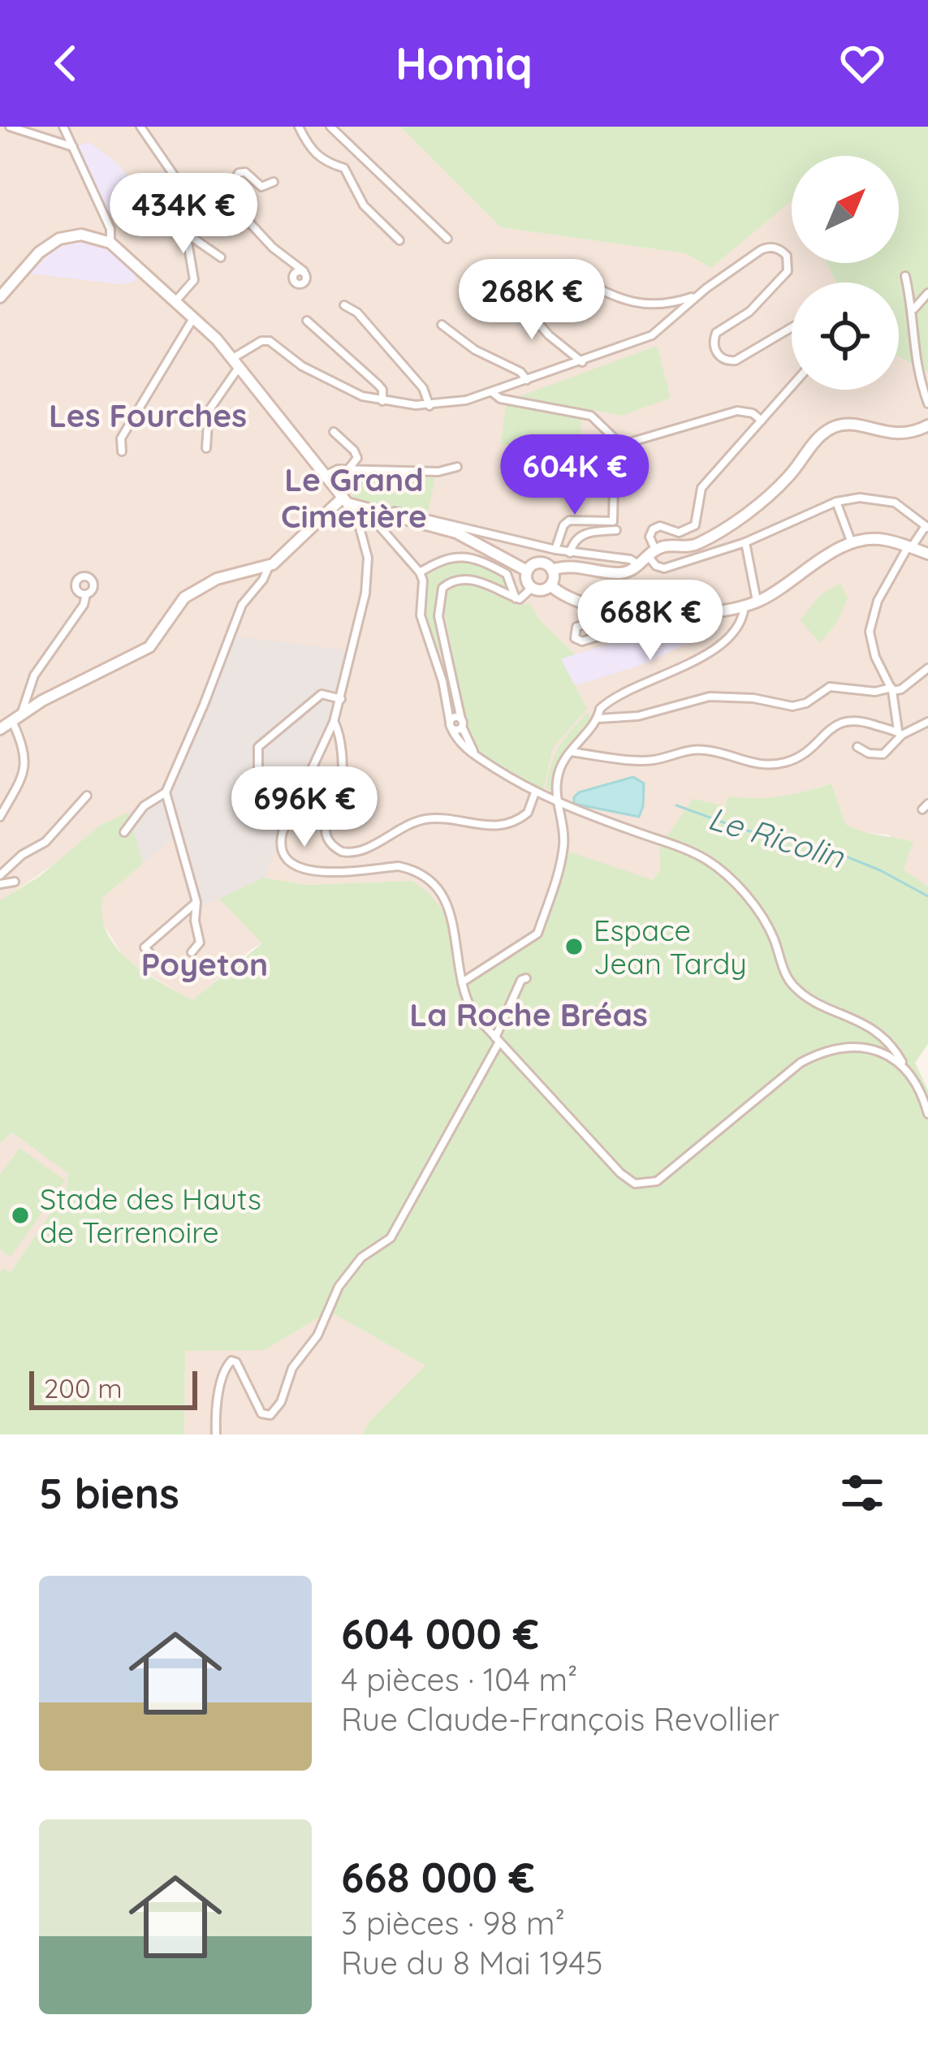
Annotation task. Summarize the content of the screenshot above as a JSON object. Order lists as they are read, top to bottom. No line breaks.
{"districts":["Les Fourches","Le Grand Cimetière","Poyeton","La Roche Bréas"],"water":["Le Ricolin"],"places":["Espace Jean Tardy","Stade des Hauts de Terrenoire"],"scale_bar":"200 m","north":"top right","page":{"header":"Homiq","price":["434K €","268K €","604K €","668K €","696K €"],"scale":"200 m","heading":"5 biens","list":[{"name":"604 000 €","note":"4 pièces · 104 m² · Rue Claude-François Revollier"},{"name":"668 000 €","note":"3 pièces · 98 m² · Rue du 8 Mai 1945"}]}}
